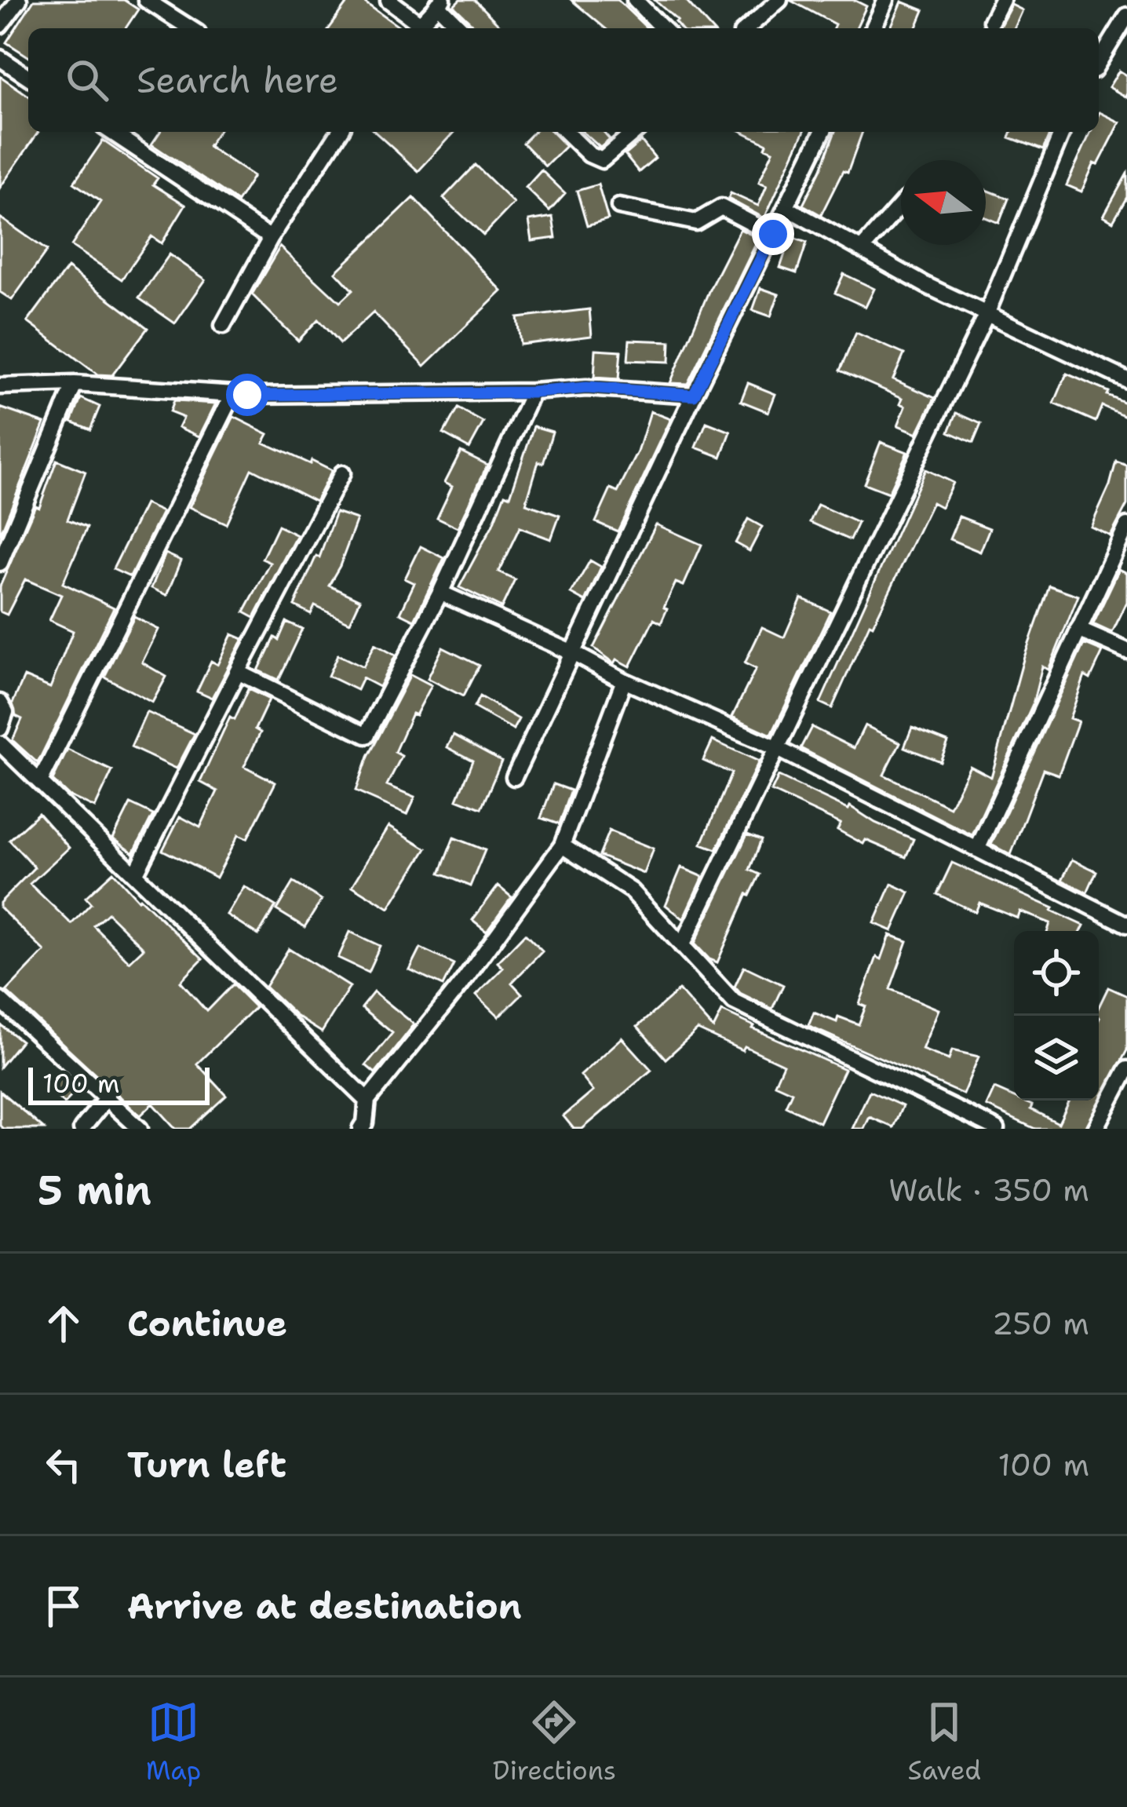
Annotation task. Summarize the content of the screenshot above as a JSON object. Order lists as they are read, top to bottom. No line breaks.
{"scale_bar":"100 m","north":"left","page":{"search":"Search here","scale":"100 m","heading":["5 min","Walk · 350 m"],"list":[["Continue","250 m"],["Turn left","100 m"],"Arrive at destination"],"nav":["Map","Directions","Saved"]}}
